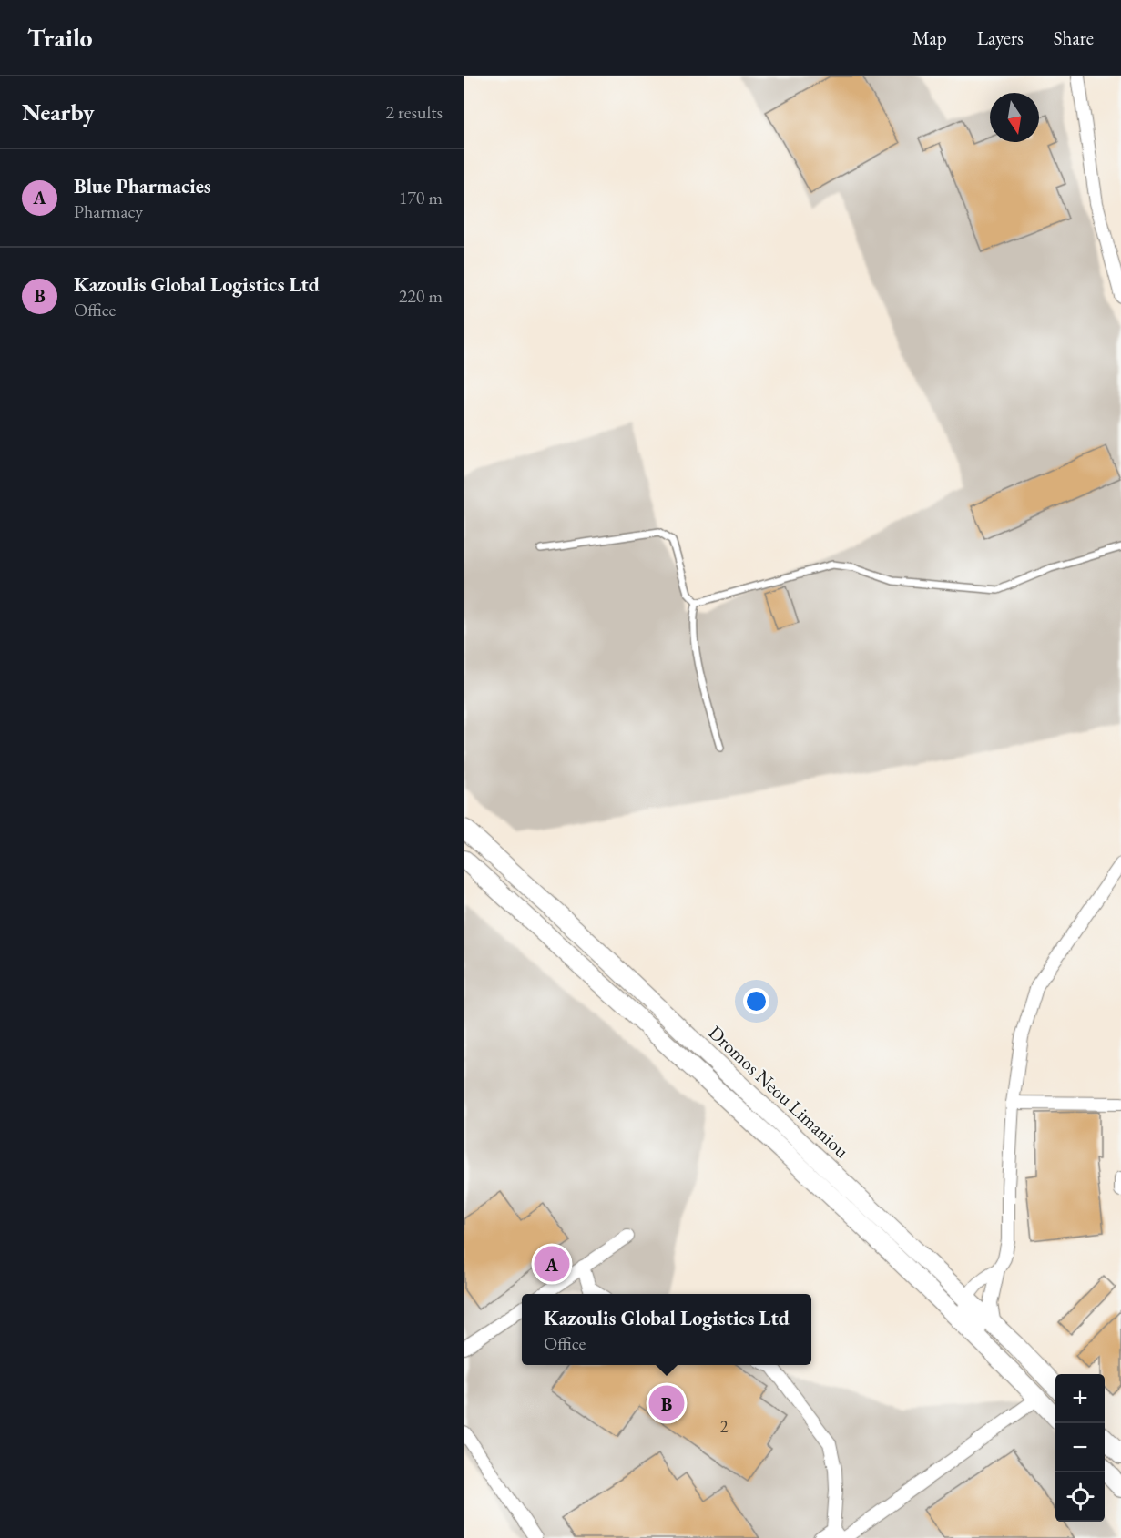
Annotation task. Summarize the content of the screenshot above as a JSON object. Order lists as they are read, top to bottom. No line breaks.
{"streets":{"main road":["Dromos Neou Limaniou"]},"house_numbers":["2"],"north":"bottom","page":{"header":"Trailo","nav":["Map","Layers","Share"],"heading":["Nearby","2 results"],"list":[{"mark":"A","name":"Blue Pharmacies","note":"Pharmacy","value":"170 m"},{"mark":"B","name":"Kazoulis Global Logistics Ltd","note":"Office","value":"220 m"}],"pins":["A","B"],"popup":["Kazoulis Global Logistics Ltd","Office"],"map_buttons":["+","−"]}}
